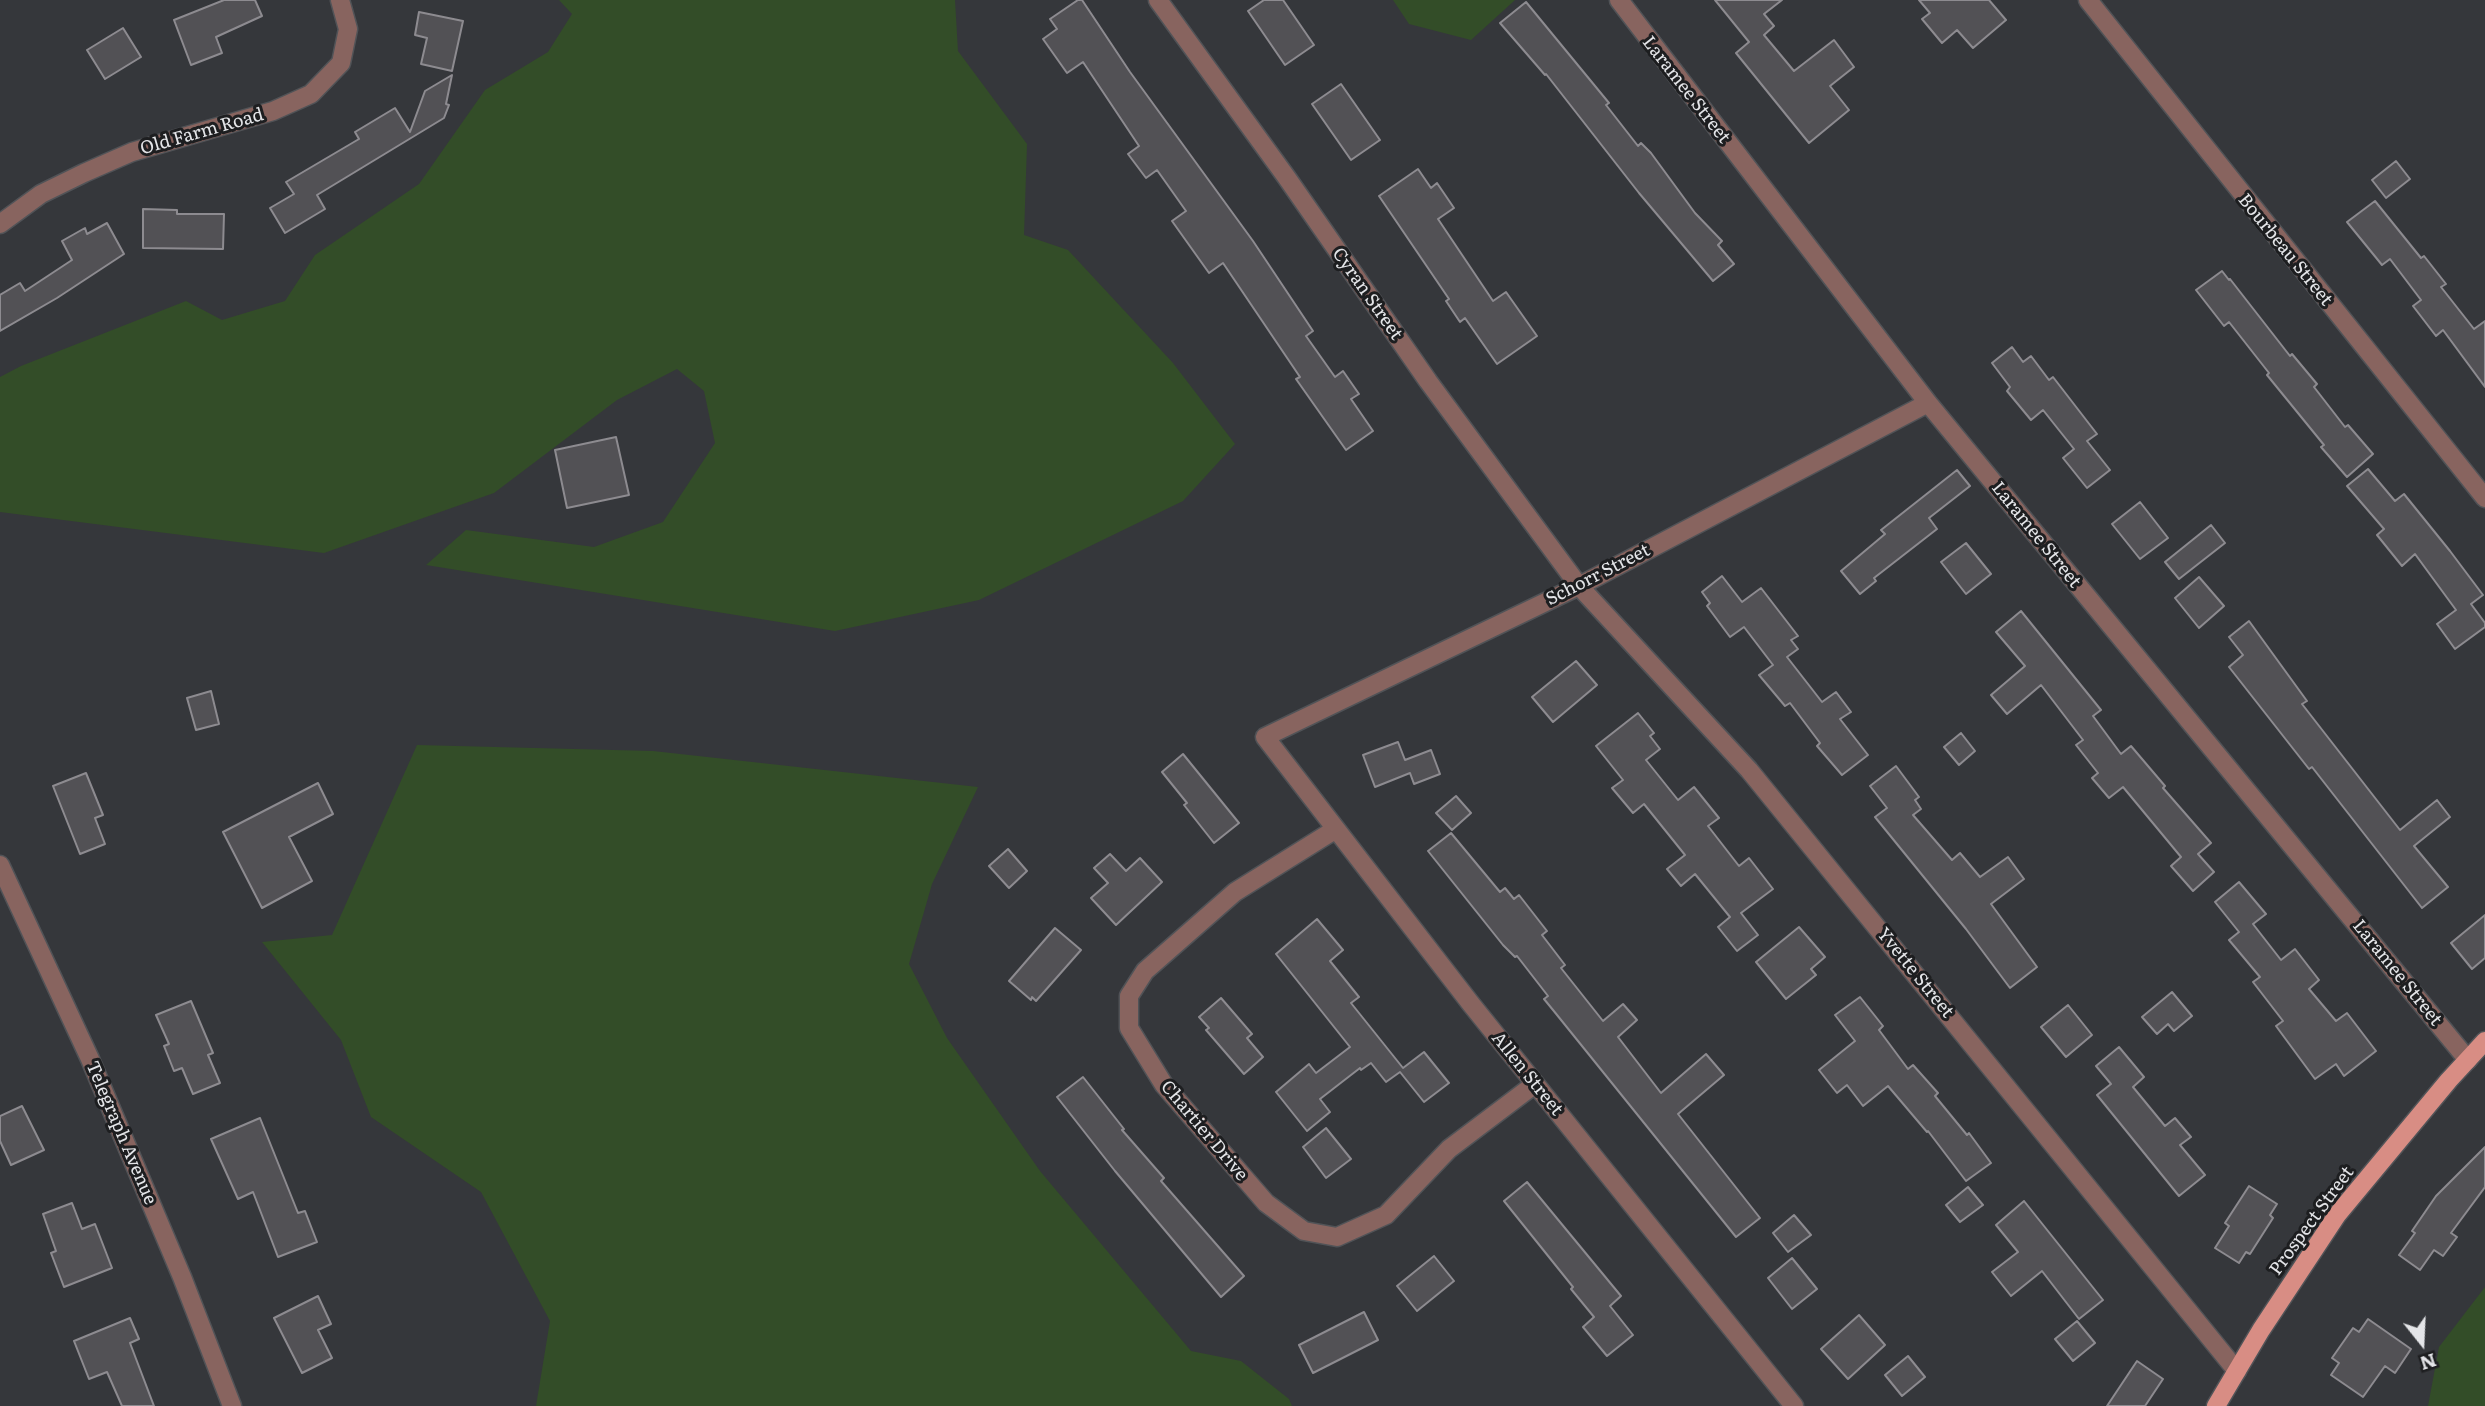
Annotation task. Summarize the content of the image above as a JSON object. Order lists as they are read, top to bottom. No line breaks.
{"streets":{"main road":["Prospect Street"],"street":["Laramee Street","Old Farm Road","Bourbeau Street","Cyran Street","Schorr Street","Yvette Street","Allen Street","Chartier Drive","Telegraph Avenue"]},"crossings":[["Laramee Street","Schorr Street"],["Laramee Street","Prospect Street"],["Cyran Street","Schorr Street"],["Cyran Street","Yvette Street"],["Schorr Street","Yvette Street"],["Schorr Street","Allen Street"],["Yvette Street","Prospect Street"],["Allen Street","Chartier Drive"]],"north":"bottom"}
